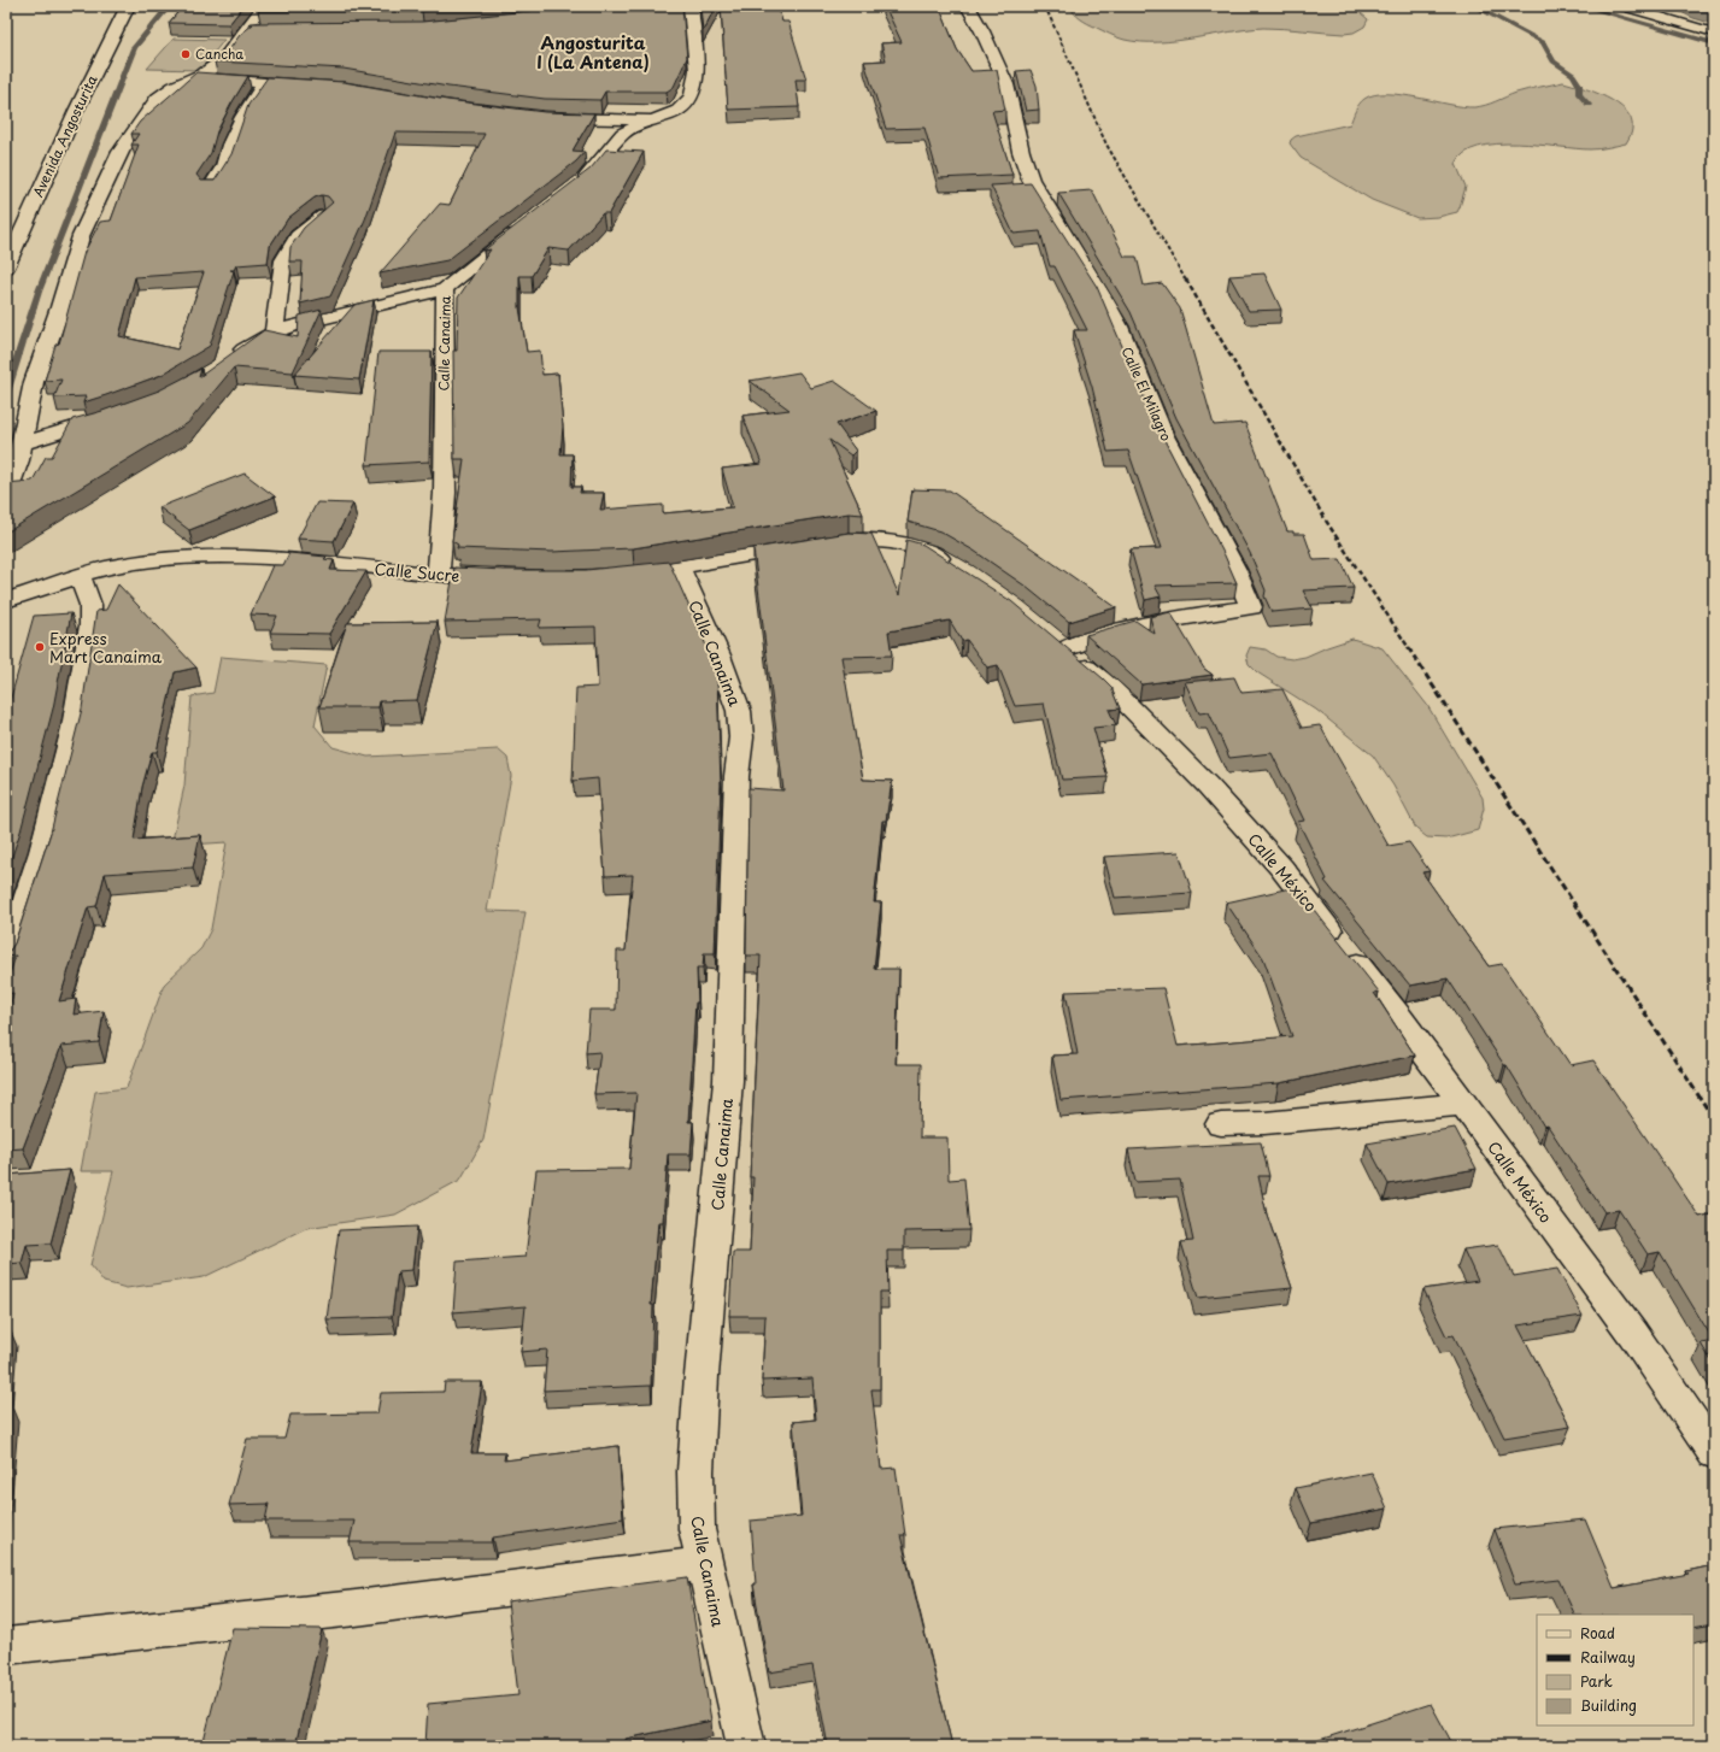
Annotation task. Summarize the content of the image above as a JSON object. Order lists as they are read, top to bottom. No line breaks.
{"streets":{"main road":["Avenida Angosturita","Calle Canaima","Calle El Milagro","Calle Sucre","Calle México"]},"crossings":[["Calle Canaima","Calle Sucre"],["Calle El Milagro","Calle México"]],"districts":["Angosturita I (La Antena)"],"places":["Cancha","Express Mart Canaima"],"legend":["Road","Railway","Park","Building"]}
